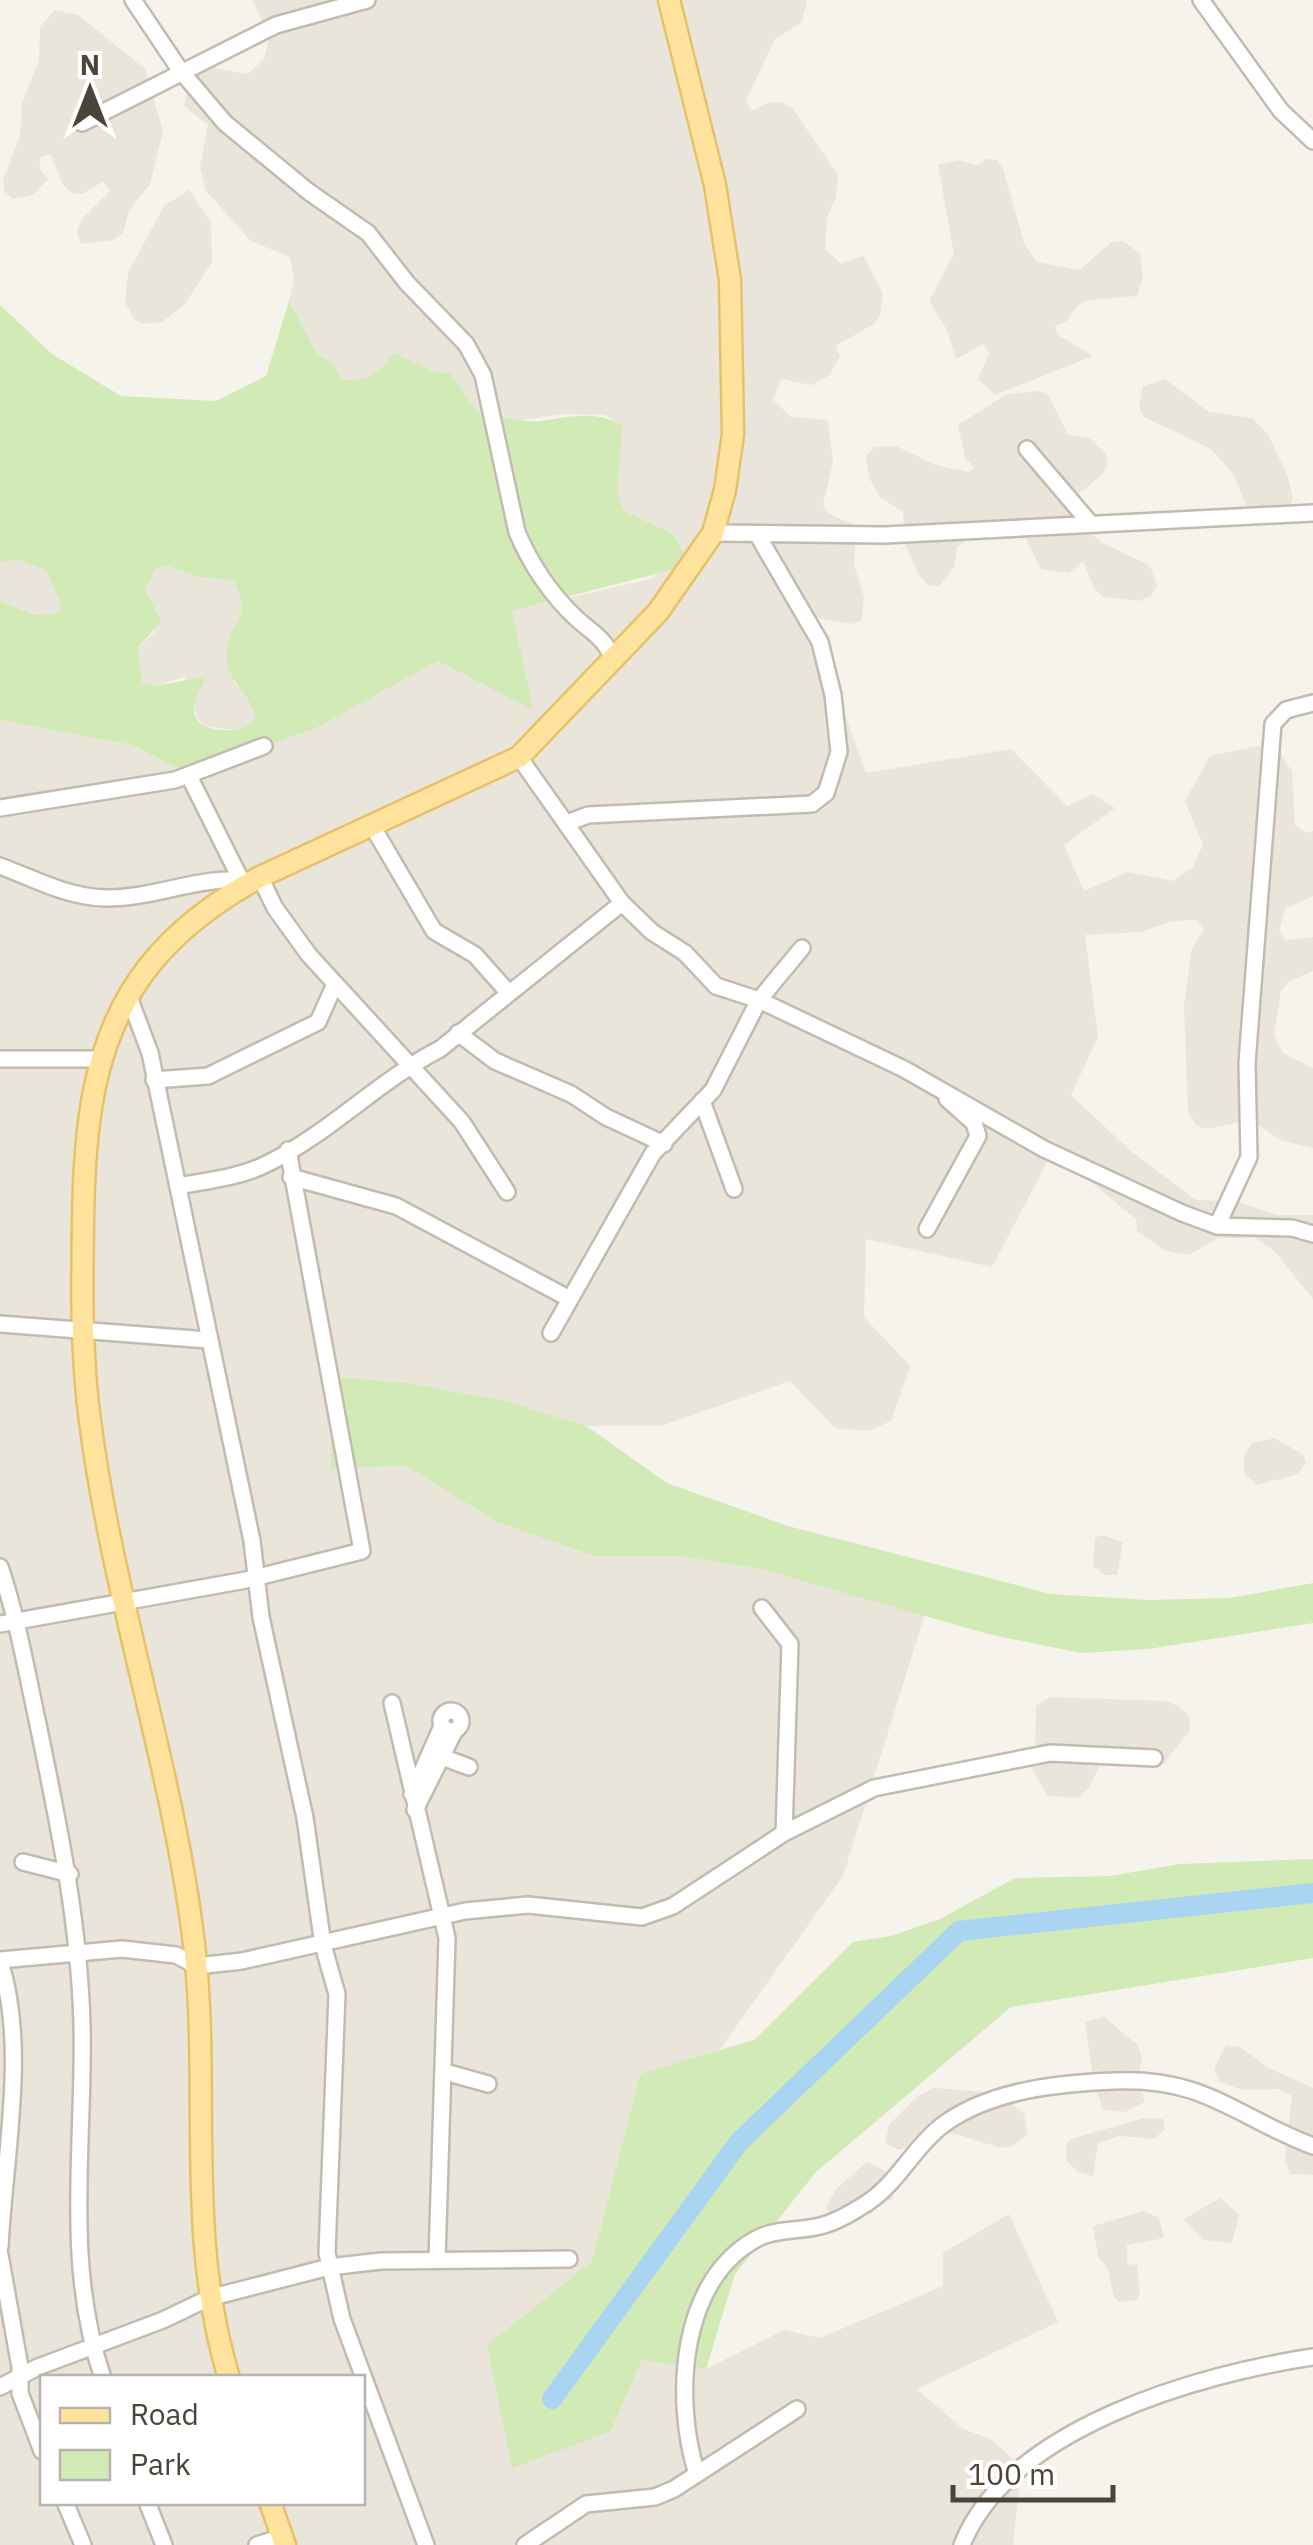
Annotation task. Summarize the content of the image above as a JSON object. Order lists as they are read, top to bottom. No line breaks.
{"legend":["Road","Park"],"scale_bar":"100 m","north":"top"}
